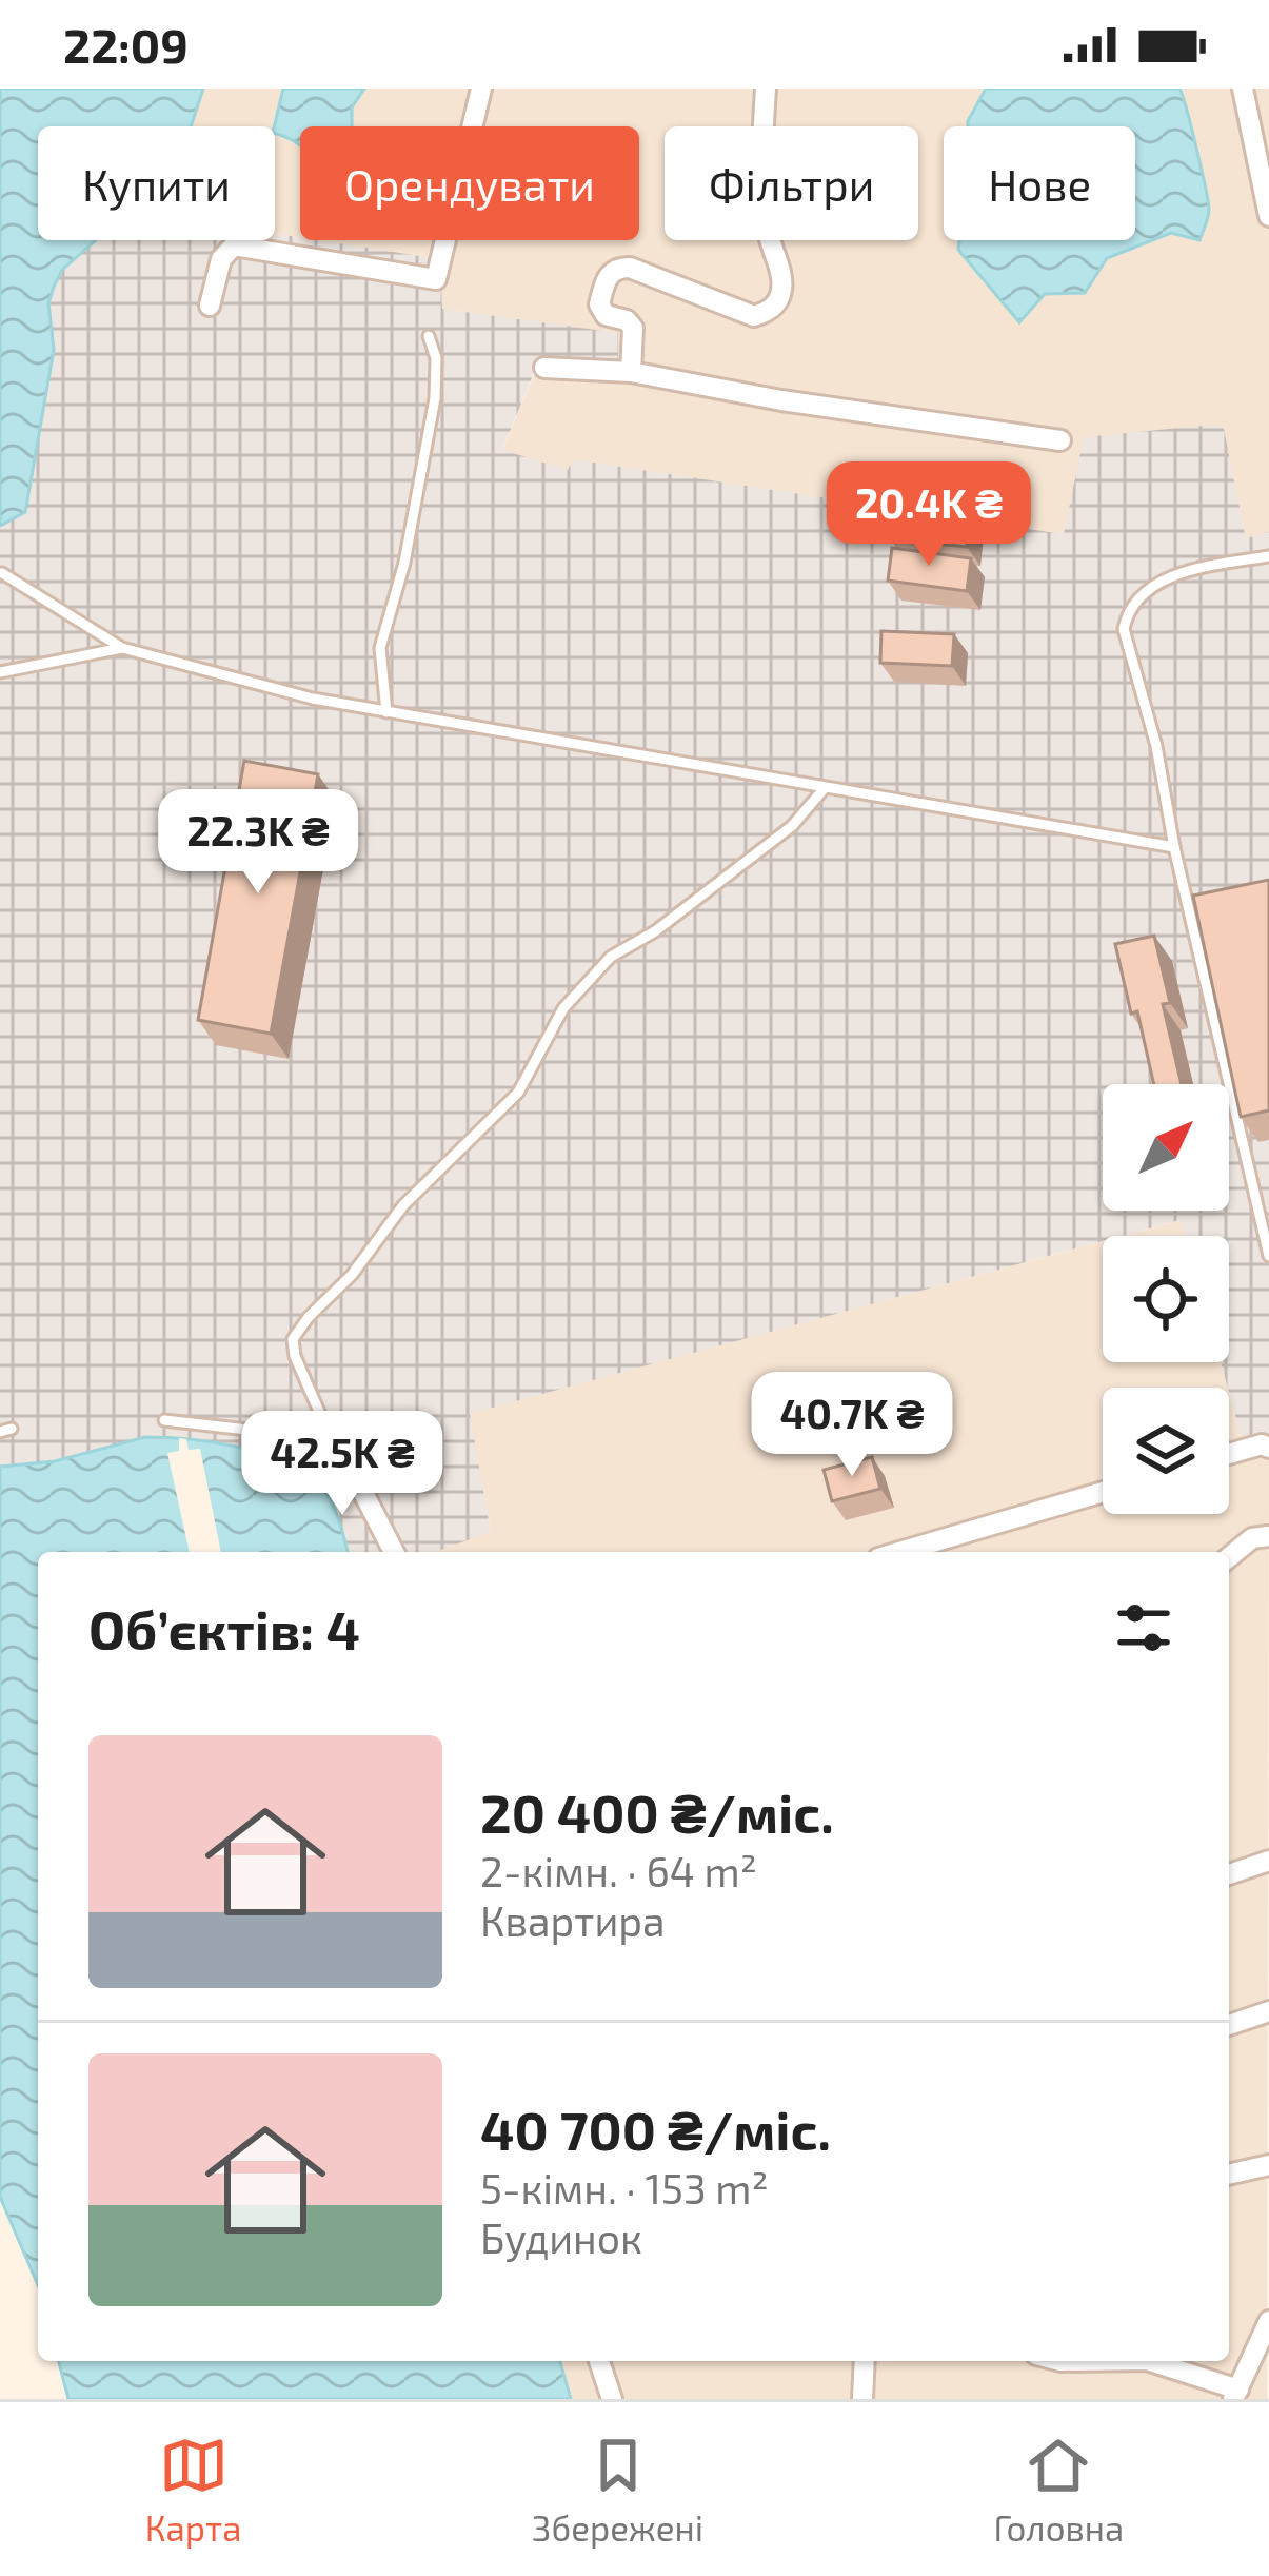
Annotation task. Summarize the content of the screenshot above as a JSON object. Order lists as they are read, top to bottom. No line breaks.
{"north":"top right","page":{"status":"22:09","chip":["Купити","Орендувати","Фільтри","Нове"],"price":["20.4K ₴","22.3K ₴","40.7K ₴","42.5K ₴"],"heading":"Об’єктів: 4","list":[{"name":"20 400 ₴/міс.","note":"2-кімн. · 64 m² · Квартира"},{"name":"40 700 ₴/міс.","note":"5-кімн. · 153 m² · Будинок"}],"tabs":["Карта","Збережені","Головна"]}}
